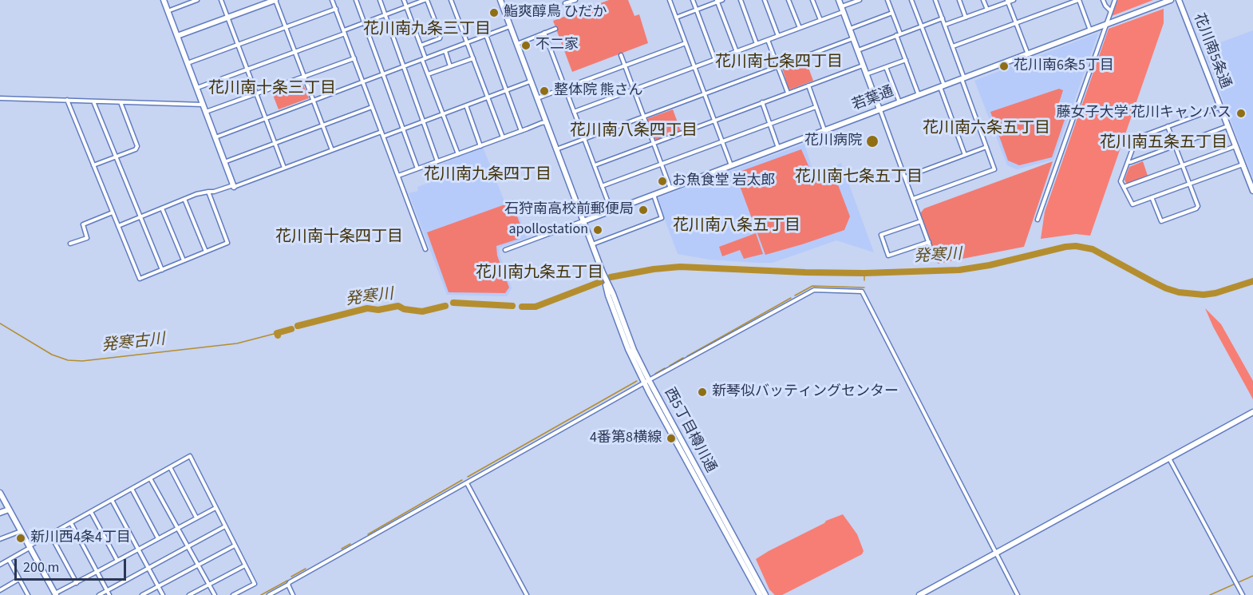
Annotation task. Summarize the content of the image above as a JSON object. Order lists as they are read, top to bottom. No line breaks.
{"streets":{"street":["花川南5条通","若葉通","西5丁目樽川通"]},"crossings":[["若葉通","西5丁目樽川通"]],"districts":["花川南九条三丁目","花川南七条四丁目","花川南十条三丁目","花川南六条五丁目","花川南八条四丁目","花川南五条五丁目","花川南九条四丁目","花川南七条五丁目","花川南八条五丁目","花川南十条四丁目","花川南九条五丁目"],"water":["発寒川","発寒古川"],"places":["鮨爽醇鳥 ひだか","不二家","花川南6条5丁目","整体院 熊さん","藤女子大学 花川キャンパス","花川病院","お魚食堂 岩太郎","石狩南高校前郵便局","apollostation","新琴似バッティングセンター","4番第8横線","新川西4条4丁目"],"scale_bar":"200 m"}
